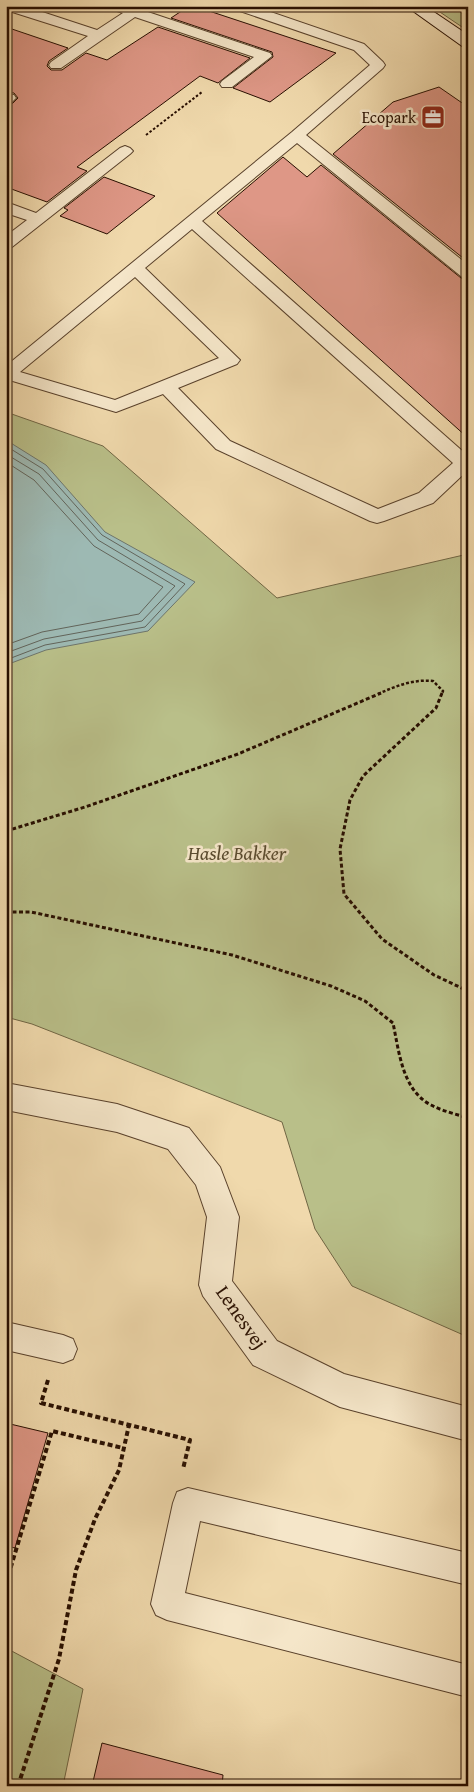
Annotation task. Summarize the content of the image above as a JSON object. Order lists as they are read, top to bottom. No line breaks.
{"streets":{"street":["Lenesvej"]},"parks":["Hasle Bakker"],"places":{"office":["Ecopark"]}}
